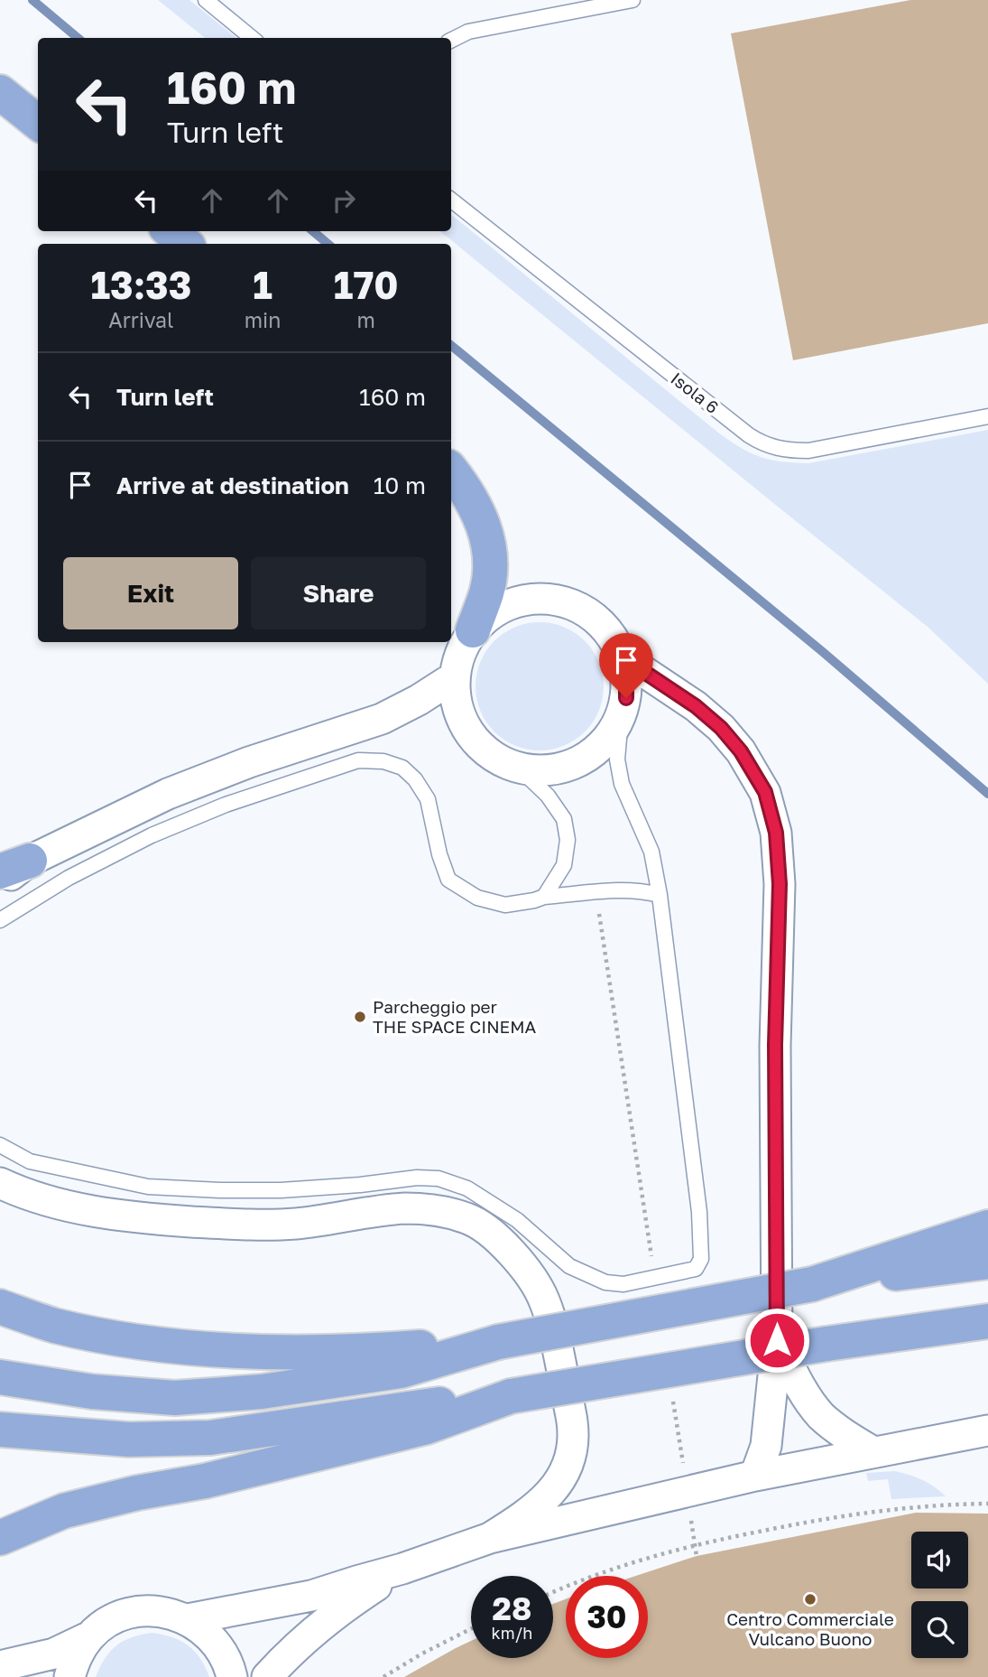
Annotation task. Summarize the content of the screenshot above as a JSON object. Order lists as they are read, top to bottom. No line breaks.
{"streets":{"lane":["Isola 6"]},"places":["Parcheggio per THE SPACE CINEMA","Centro Commerciale Vulcano Buono"],"page":{"turn":["160 m","Turn left"],"eta":["13:33","Arrival","1","min","170","m"],"list":[{"name":"Turn left","value":"160 m"},{"name":"Arrive at destination","value":"10 m"}],"buttons":["Exit","Share"],"speed":"28 km/h","limit":"30"}}
